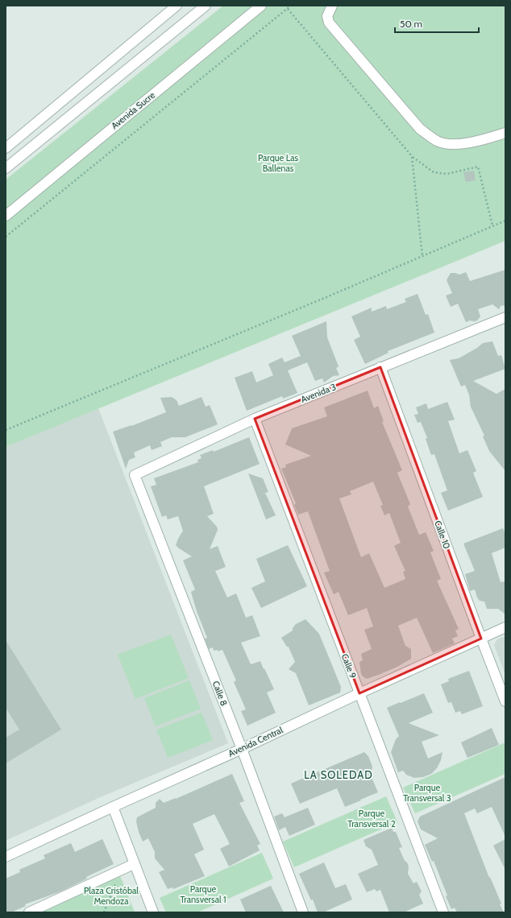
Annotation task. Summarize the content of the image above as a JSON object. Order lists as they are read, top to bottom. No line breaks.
{"streets":{"street":["Avenida Sucre","Avenida 3","Calle 10","Calle 9","Calle 8","Avenida Central"]},"crossings":[["Avenida 3","Calle 10"],["Avenida 3","Calle 9"],["Avenida 3","Calle 8"],["Calle 10","Avenida Central"],["Calle 9","Avenida Central"],["Calle 8","Avenida Central"]],"districts":["LA SOLEDAD"],"parks":["Parque Las Ballenas","Parque Transversal 3","Parque Transversal 2","Parque Transversal 1","Plaza Cristóbal Mendoza"],"scale_bar":"50 m"}
